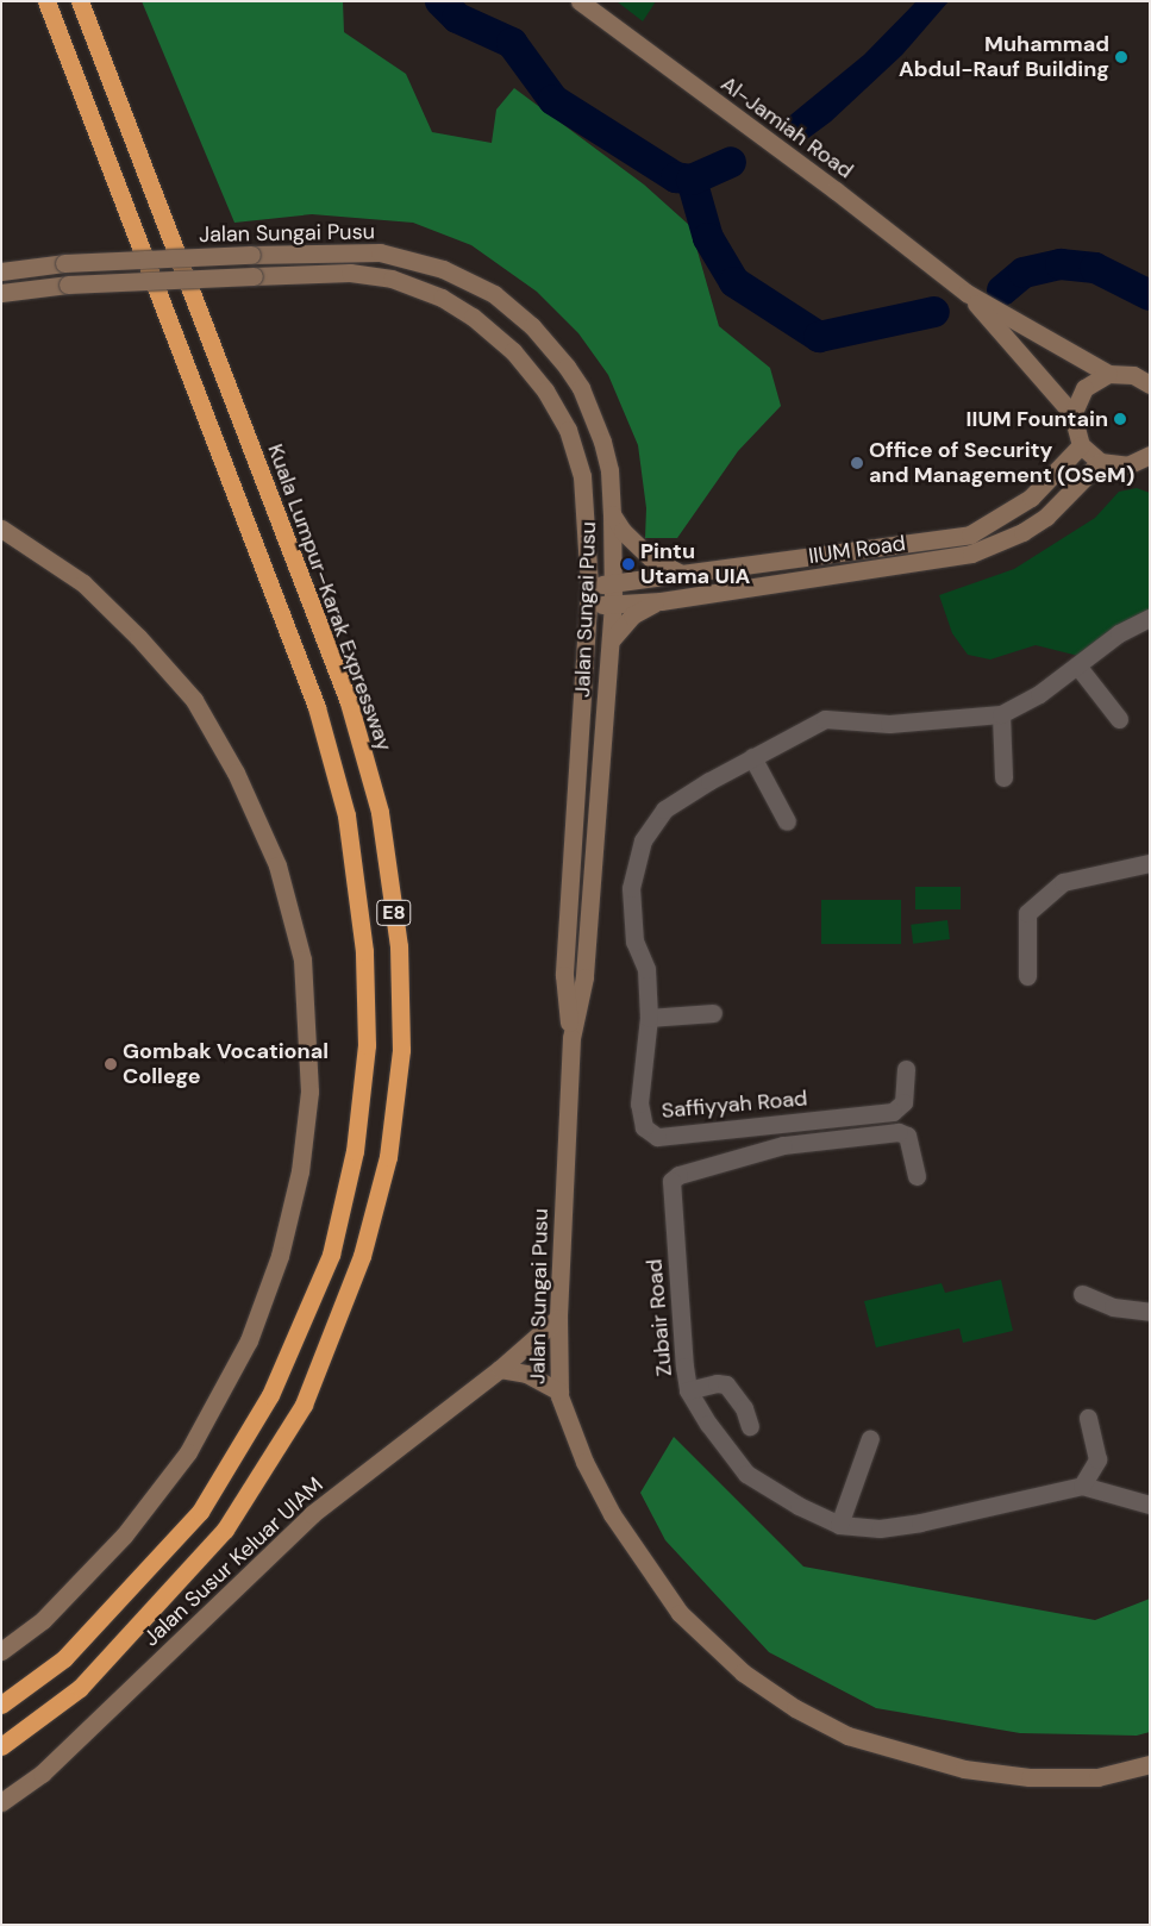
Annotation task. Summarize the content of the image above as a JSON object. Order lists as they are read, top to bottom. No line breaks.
{"streets":{"highway":["Kuala Lumpur–Karak Expressway","E8"],"main road":["Al-Jamiah Road","Jalan Sungai Pusu","IIUM Road","Jalan Susur Keluar UIAM"],"street":["Saffiyyah Road","Zubair Road"]},"crossings":[["Al-Jamiah Road","IIUM Road"],["Jalan Sungai Pusu","IIUM Road"],["Jalan Sungai Pusu","Jalan Susur Keluar UIAM"]],"places":["Muhammad Abdul-Rauf Building","IIUM Fountain","Office of Security and Management (OSeM)","Pintu Utama UIA","Gombak Vocational College"]}
